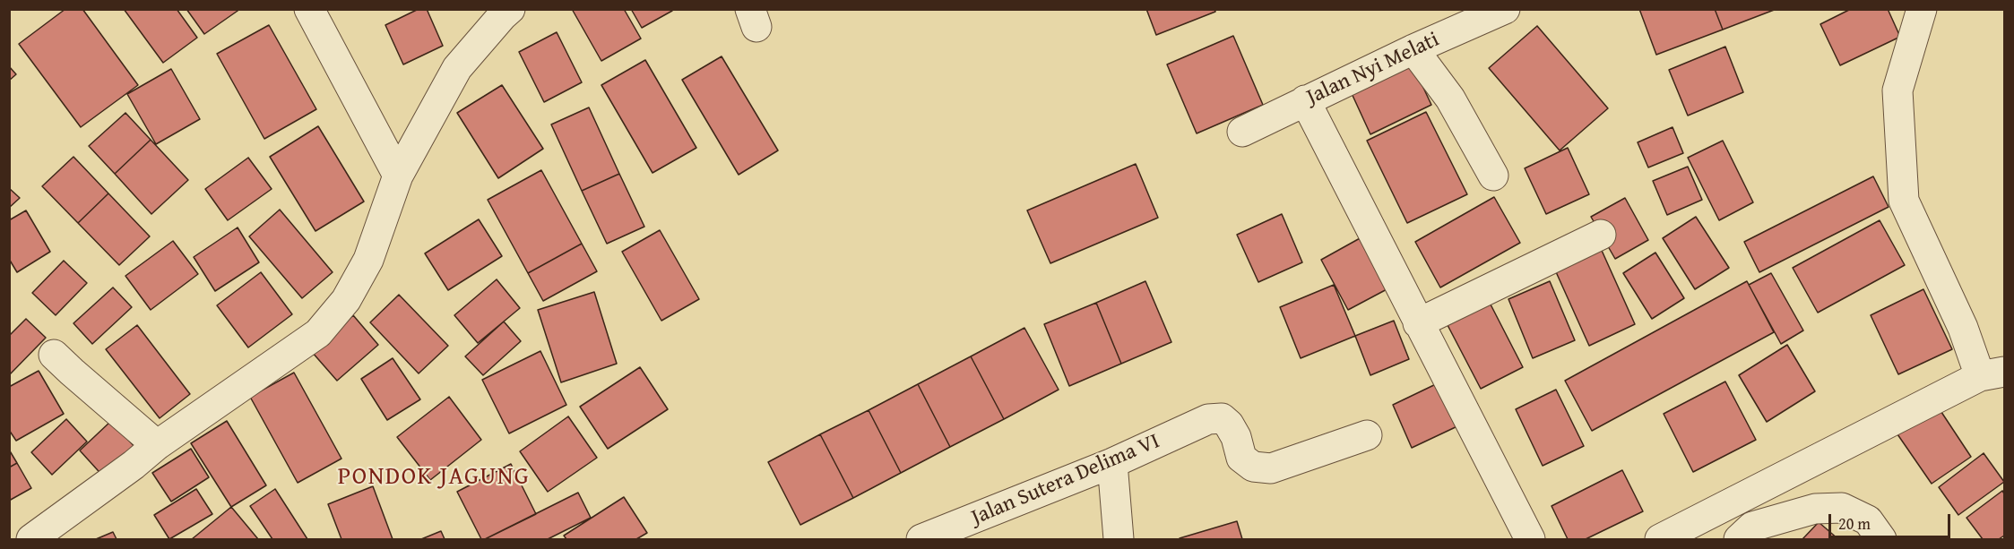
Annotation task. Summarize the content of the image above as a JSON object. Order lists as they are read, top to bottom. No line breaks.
{"streets":{"street":["Jalan Nyi Melati","Jalan Sutera Delima VI"]},"districts":["PONDOK JAGUNG"],"scale_bar":"20 m"}
